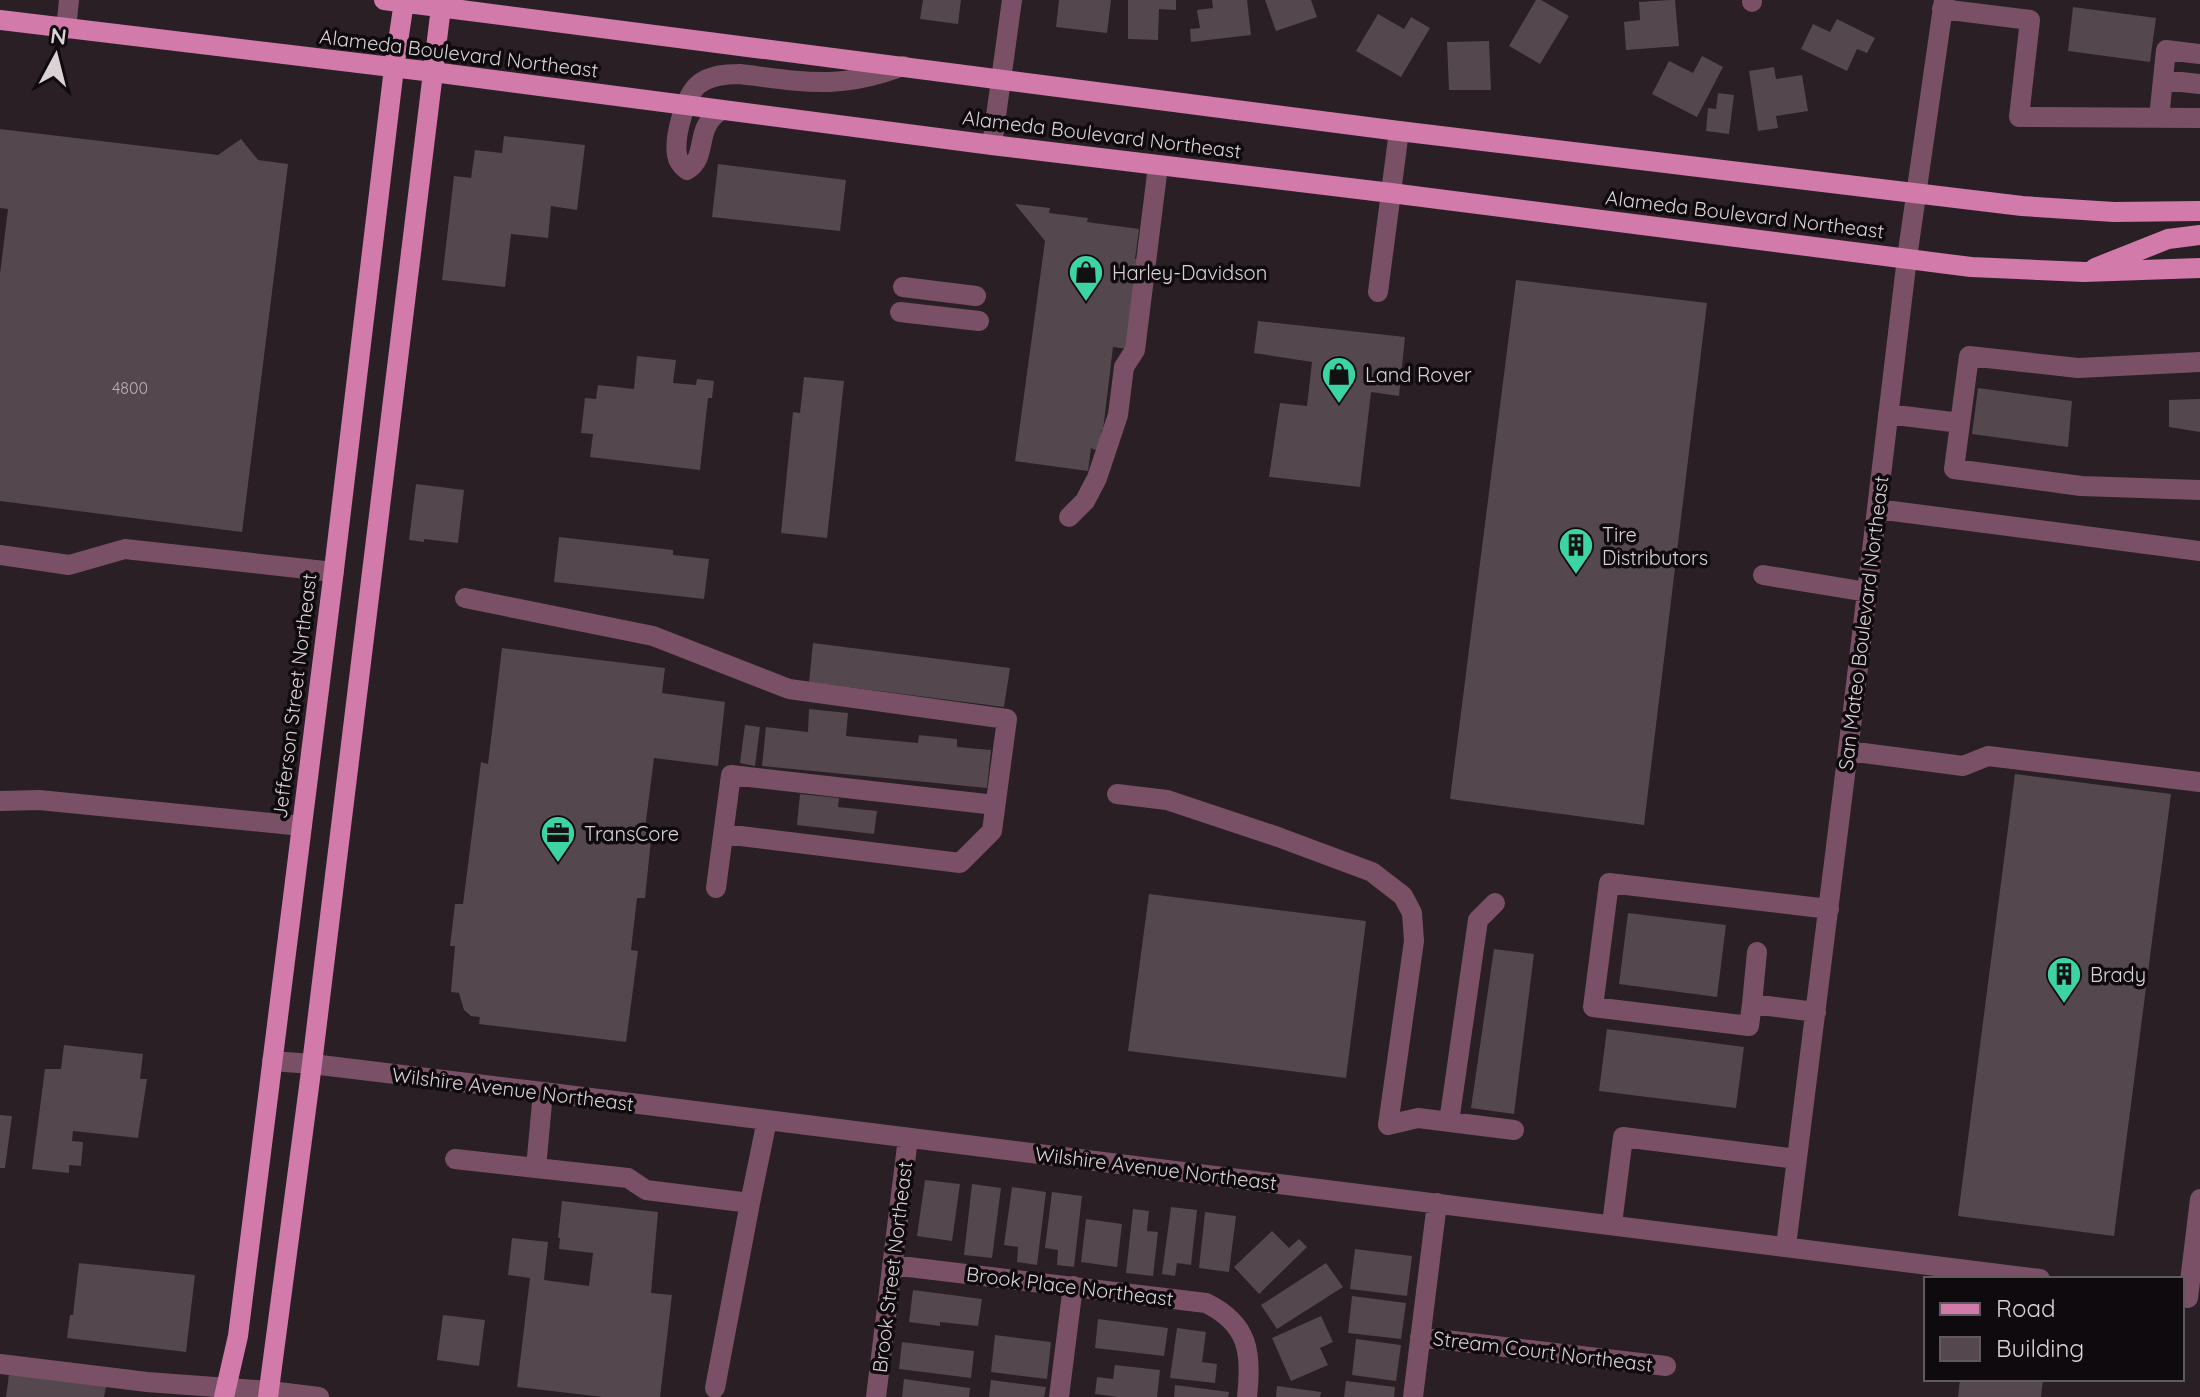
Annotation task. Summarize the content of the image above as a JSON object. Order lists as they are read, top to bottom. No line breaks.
{"streets":{"main road":["Alameda Boulevard Northeast","Jefferson Street Northeast"],"street":["San Mateo Boulevard Northeast","Wilshire Avenue Northeast","Brook Street Northeast","Brook Place Northeast","Stream Court Northeast"]},"crossings":[["Alameda Boulevard Northeast","San Mateo Boulevard Northeast"],["Alameda Boulevard Northeast","Jefferson Street Northeast"],["San Mateo Boulevard Northeast","Wilshire Avenue Northeast"],["Jefferson Street Northeast","Wilshire Avenue Northeast"],["Wilshire Avenue Northeast","Brook Street Northeast"],["Brook Street Northeast","Brook Place Northeast"]],"places":{"shop":["Harley-Davidson","Land Rover"],"building":["Tire Distributors","Brady"],"office":["TransCore"]},"house_numbers":["4800"],"legend":["Road","Building"],"north":"top"}
